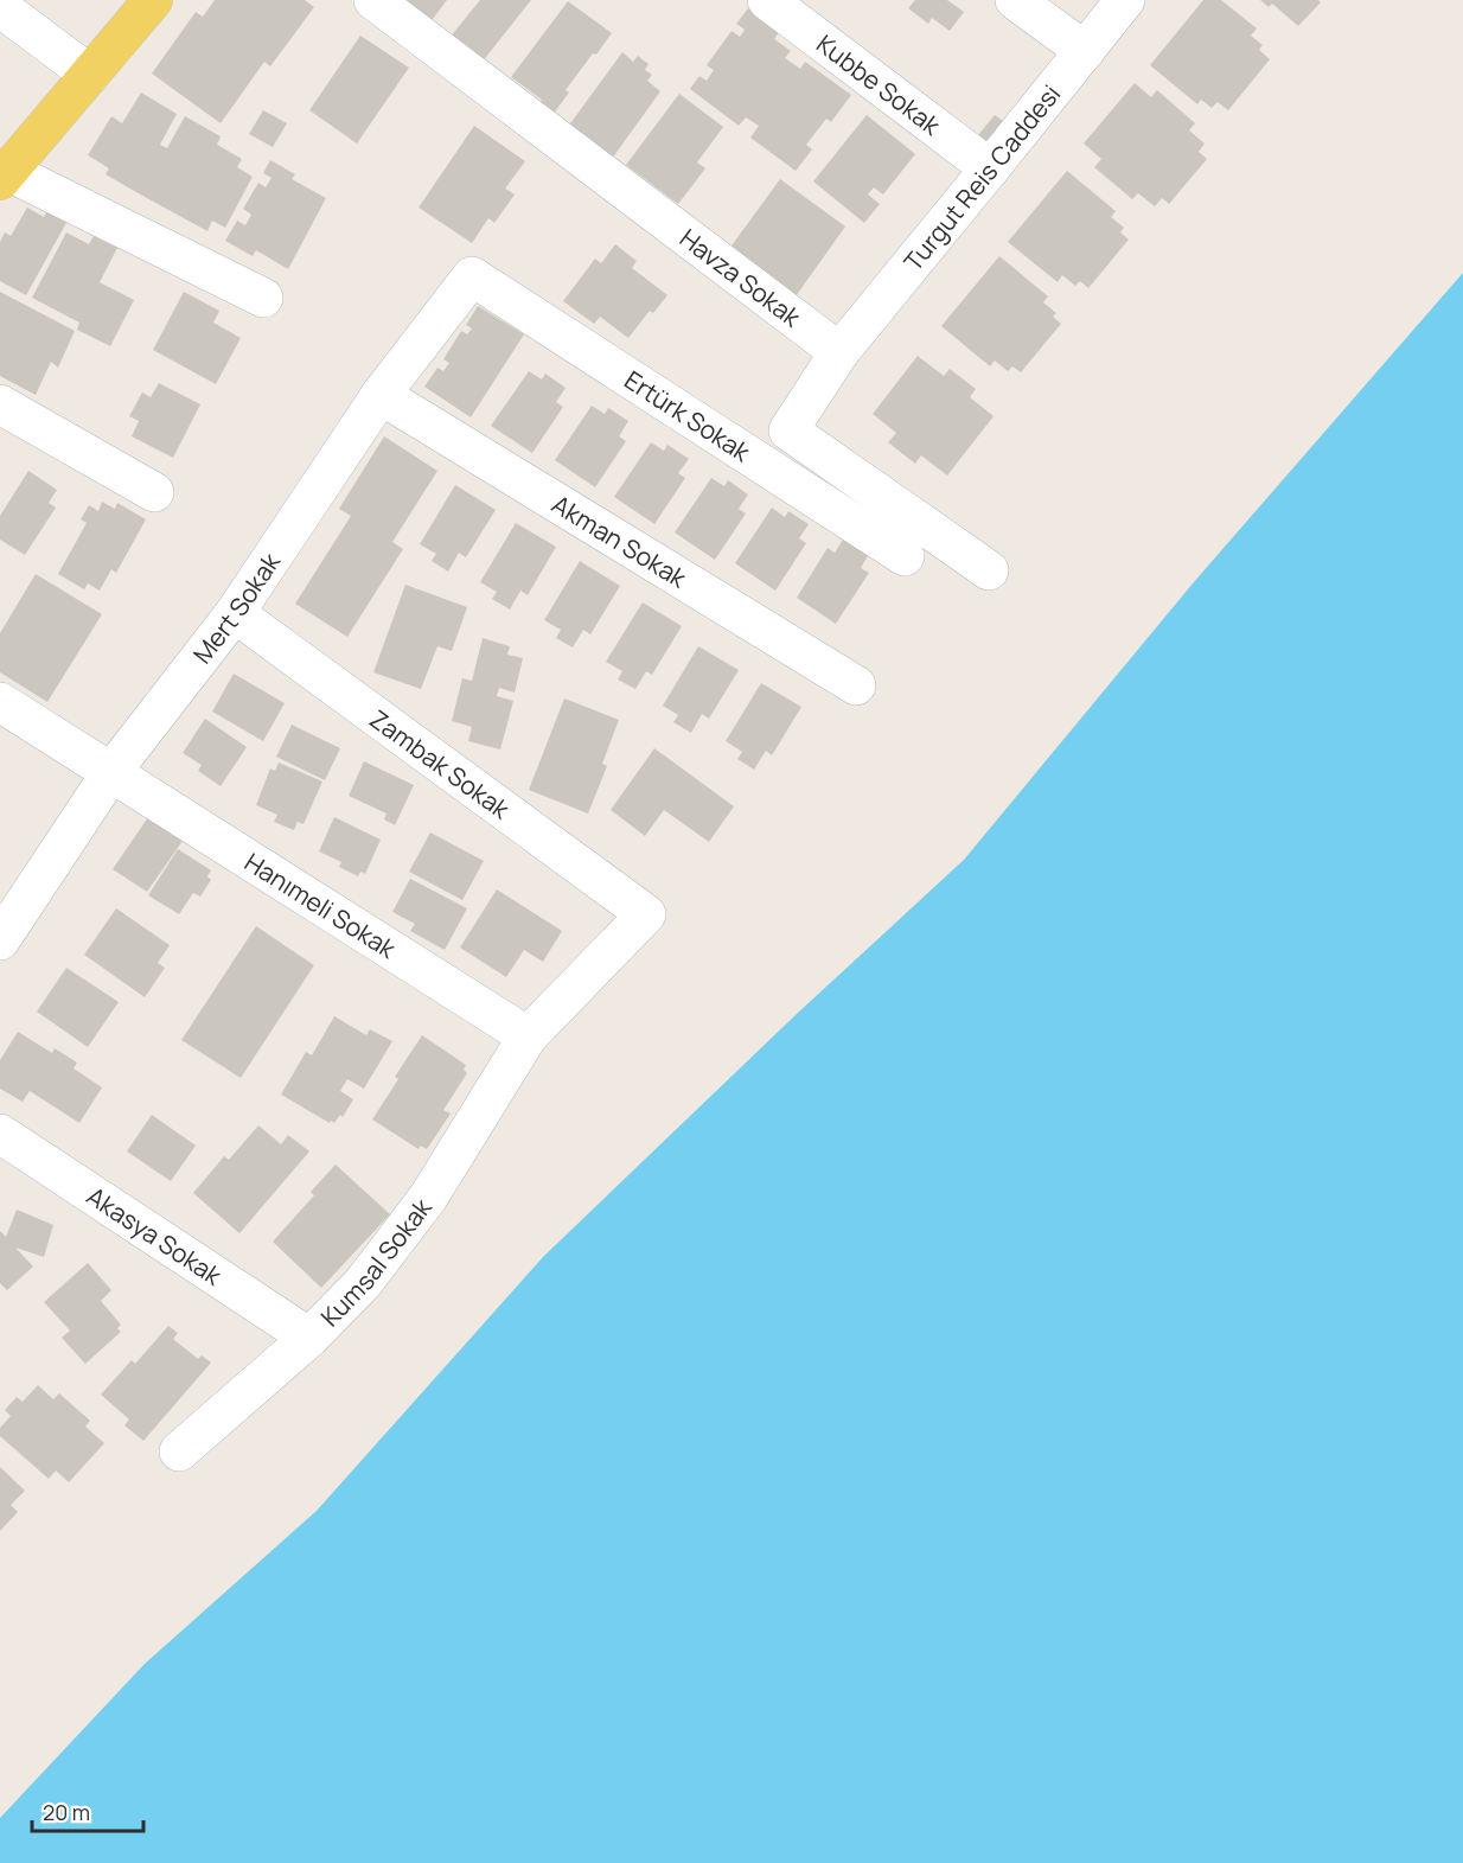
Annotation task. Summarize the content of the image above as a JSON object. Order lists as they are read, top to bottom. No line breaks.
{"streets":{"street":["Kubbe Sokak","Turgut Reis Caddesi","Havza Sokak","Ertürk Sokak","Akman Sokak","Mert Sokak","Zambak Sokak","Hanımeli Sokak","Akasya Sokak","Kumsal Sokak"]},"crossings":[["Kubbe Sokak","Turgut Reis Caddesi"],["Turgut Reis Caddesi","Havza Sokak"],["Ertürk Sokak","Mert Sokak"],["Akman Sokak","Mert Sokak"],["Mert Sokak","Zambak Sokak"],["Mert Sokak","Hanımeli Sokak"],["Zambak Sokak","Kumsal Sokak"],["Hanımeli Sokak","Kumsal Sokak"],["Akasya Sokak","Kumsal Sokak"]],"scale_bar":"20 m"}
